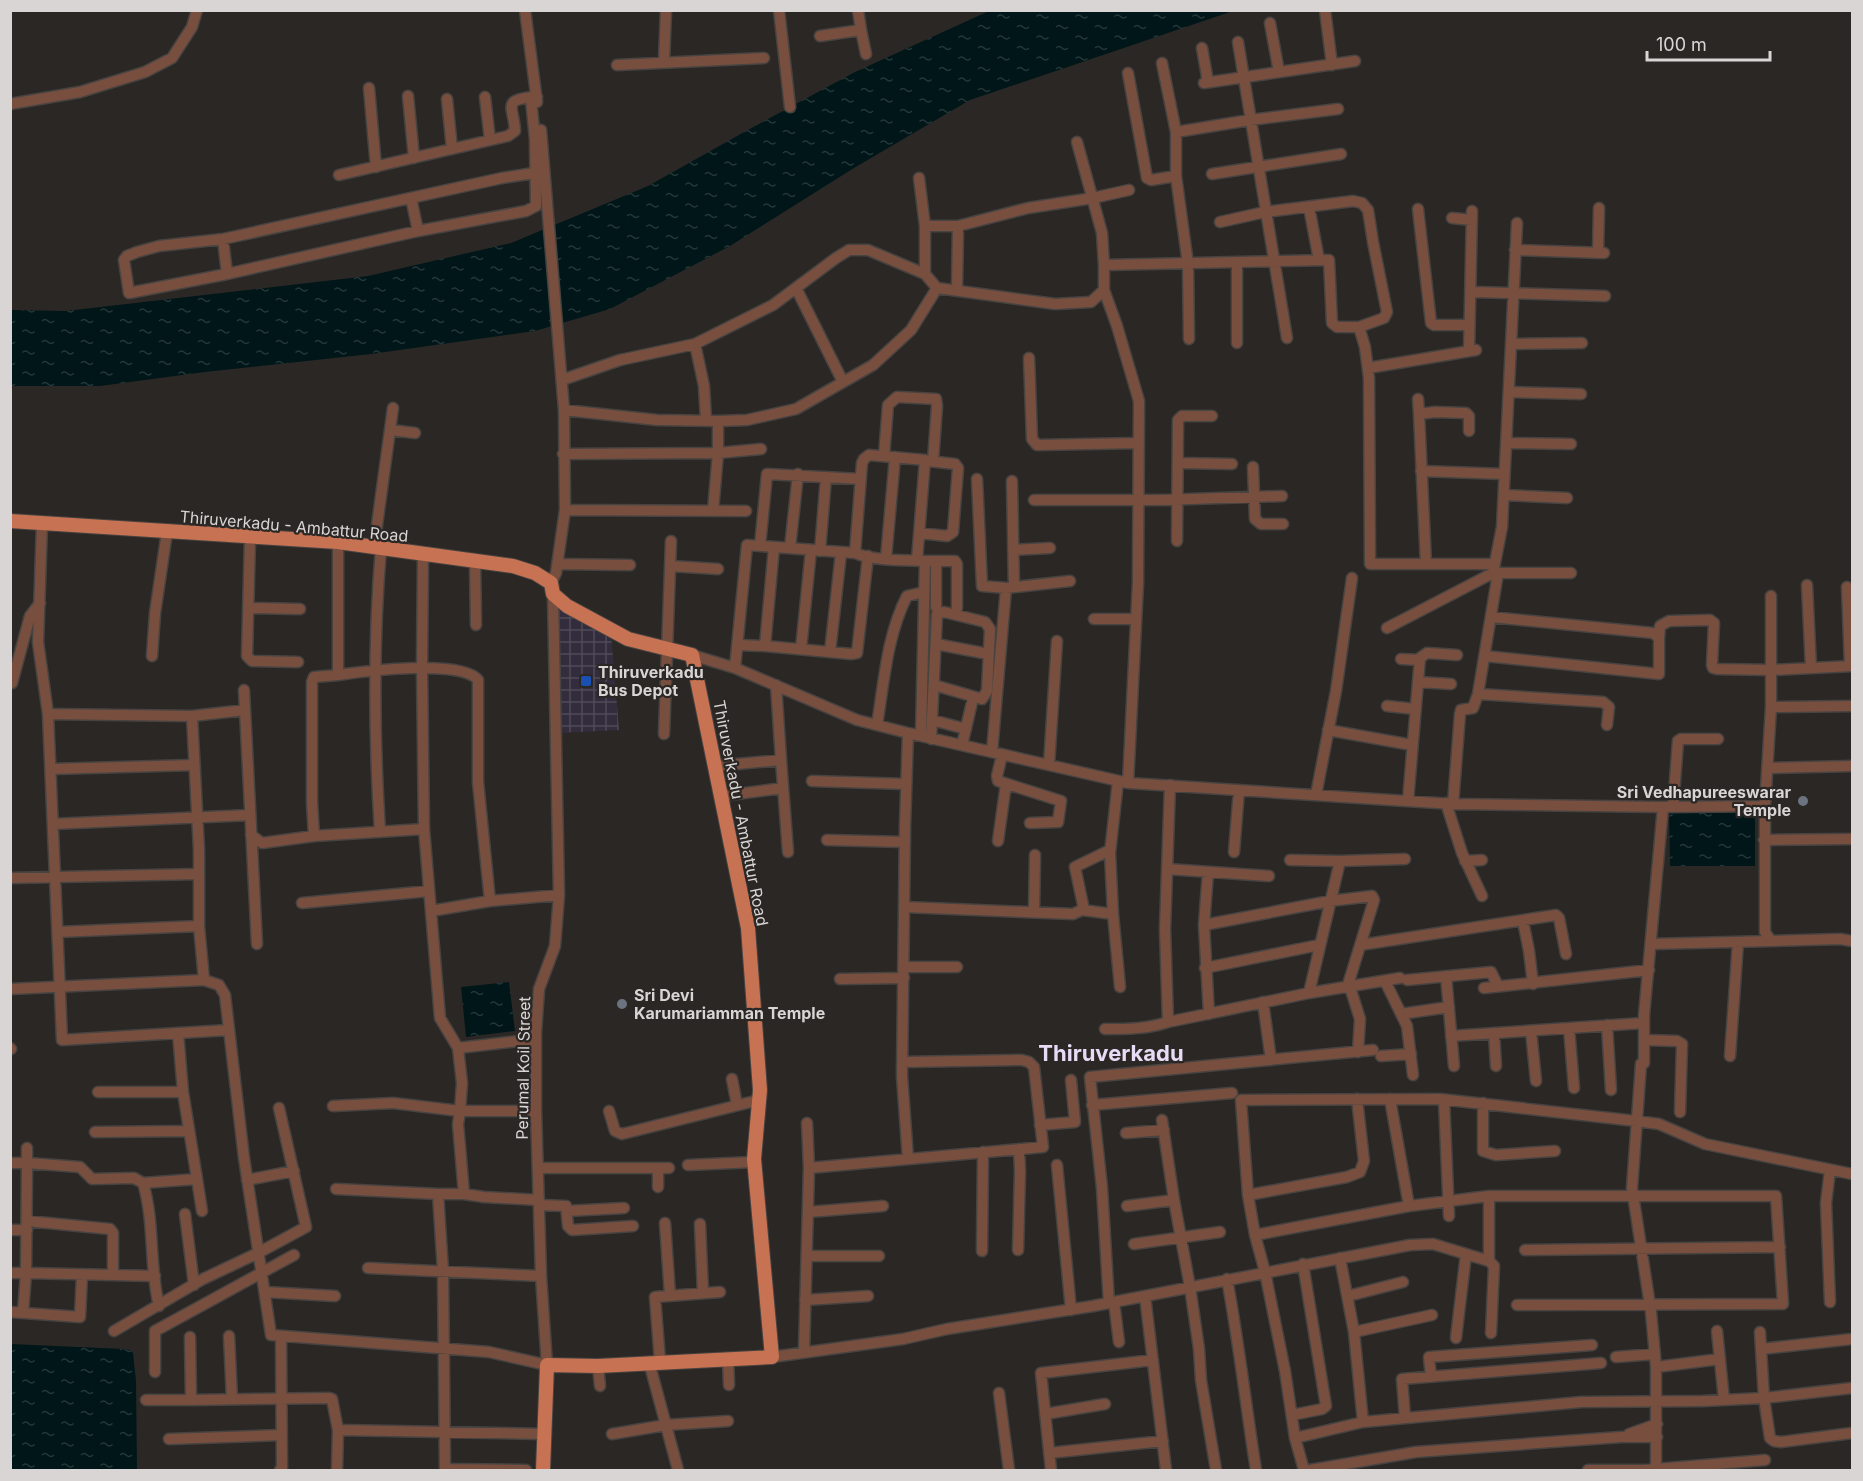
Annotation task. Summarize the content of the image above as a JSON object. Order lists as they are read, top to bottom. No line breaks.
{"streets":{"main road":["Thiruverkadu - Ambattur Road"],"street":["Perumal Koil Street"]},"crossings":[["Thiruverkadu - Ambattur Road","Perumal Koil Street"]],"districts":["Thiruverkadu"],"places":{"transit":["Thiruverkadu Bus Depot"],"other":["Sri Vedhapureeswarar Temple","Sri Devi Karumariamman Temple"]},"scale_bar":"100 m"}
